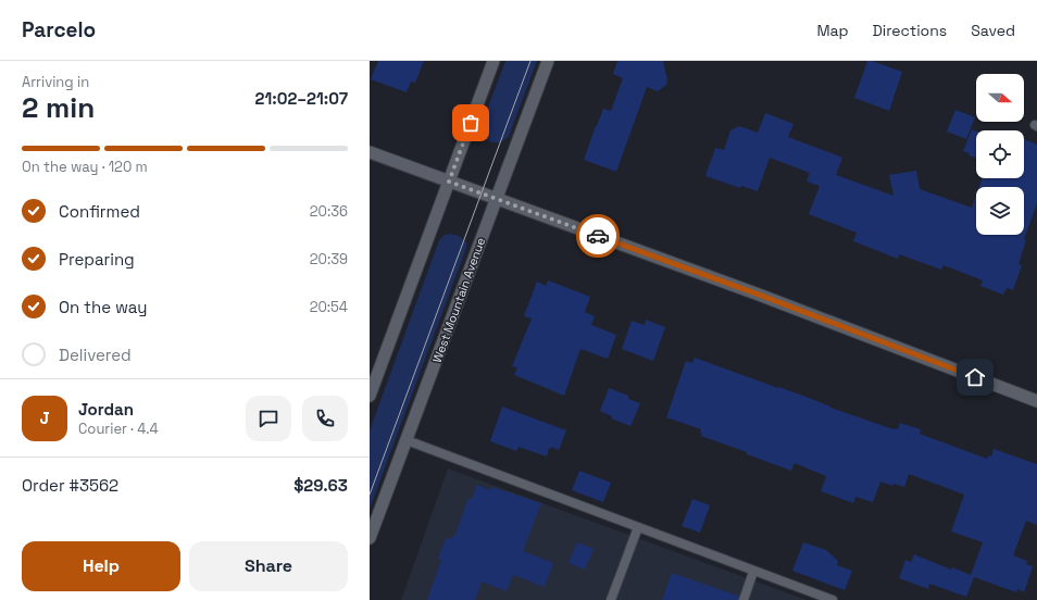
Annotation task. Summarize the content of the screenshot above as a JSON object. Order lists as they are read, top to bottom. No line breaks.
{"streets":{"street":["West Mountain Avenue"]},"north":"right","page":{"header":"Parcelo","nav":["Map","Directions","Saved"],"heading":["2 min","Arriving in","21:02–21:07"],"panel":["Jordan","Courier · 4.4","Order #3562","$29.63"],"bar":"On the way · 120 m","list":[["Confirmed","20:36"],["Preparing","20:39"],["On the way","20:54"],"Delivered"],"round":"J","buttons":["Help","Share"]}}
